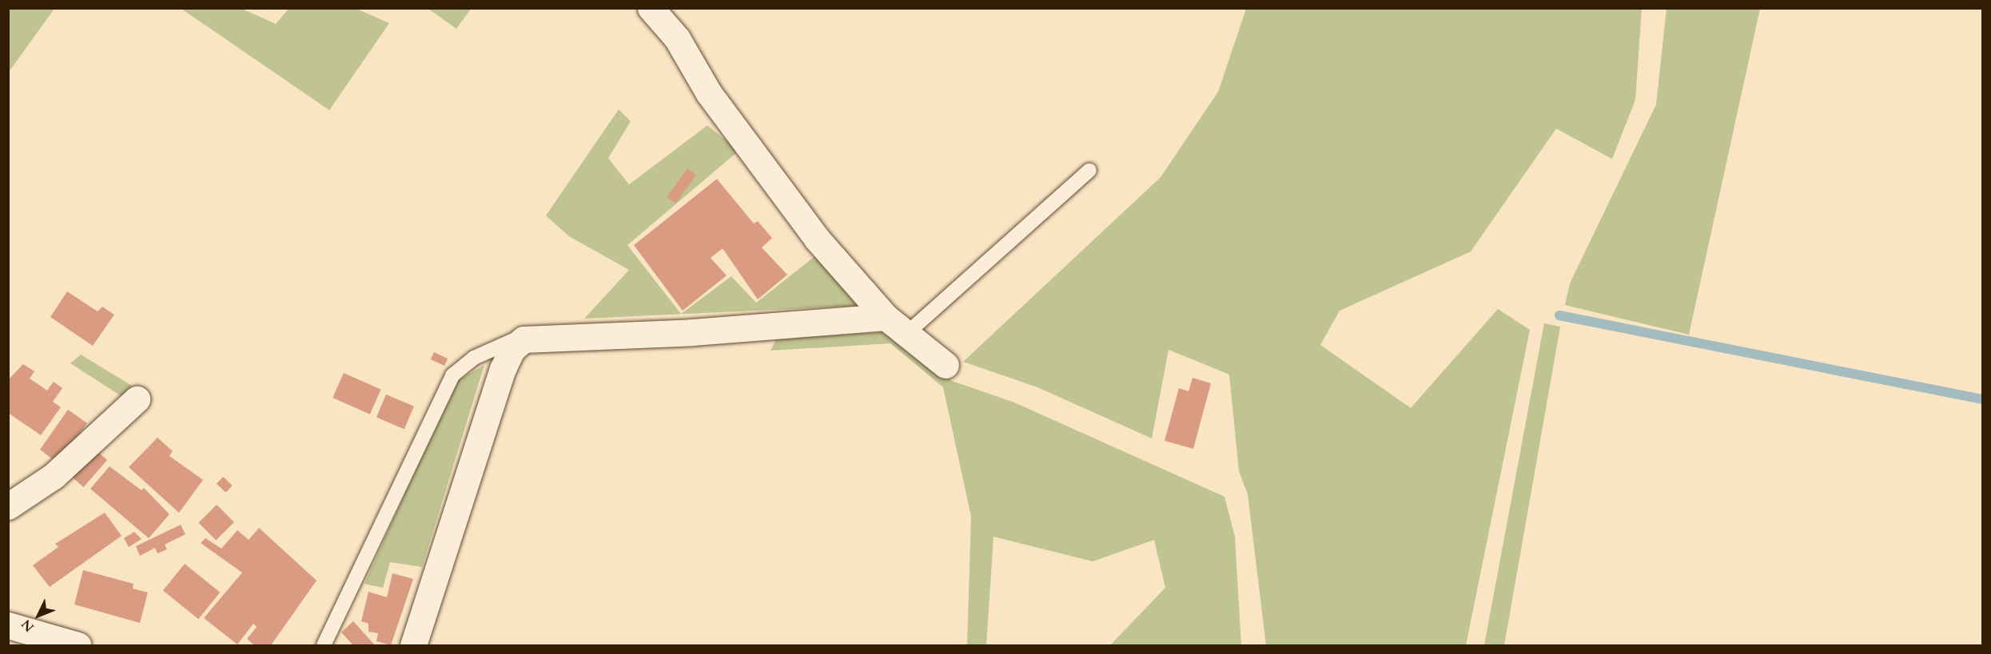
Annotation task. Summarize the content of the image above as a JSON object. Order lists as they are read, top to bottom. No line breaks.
{"north":"bottom left"}
